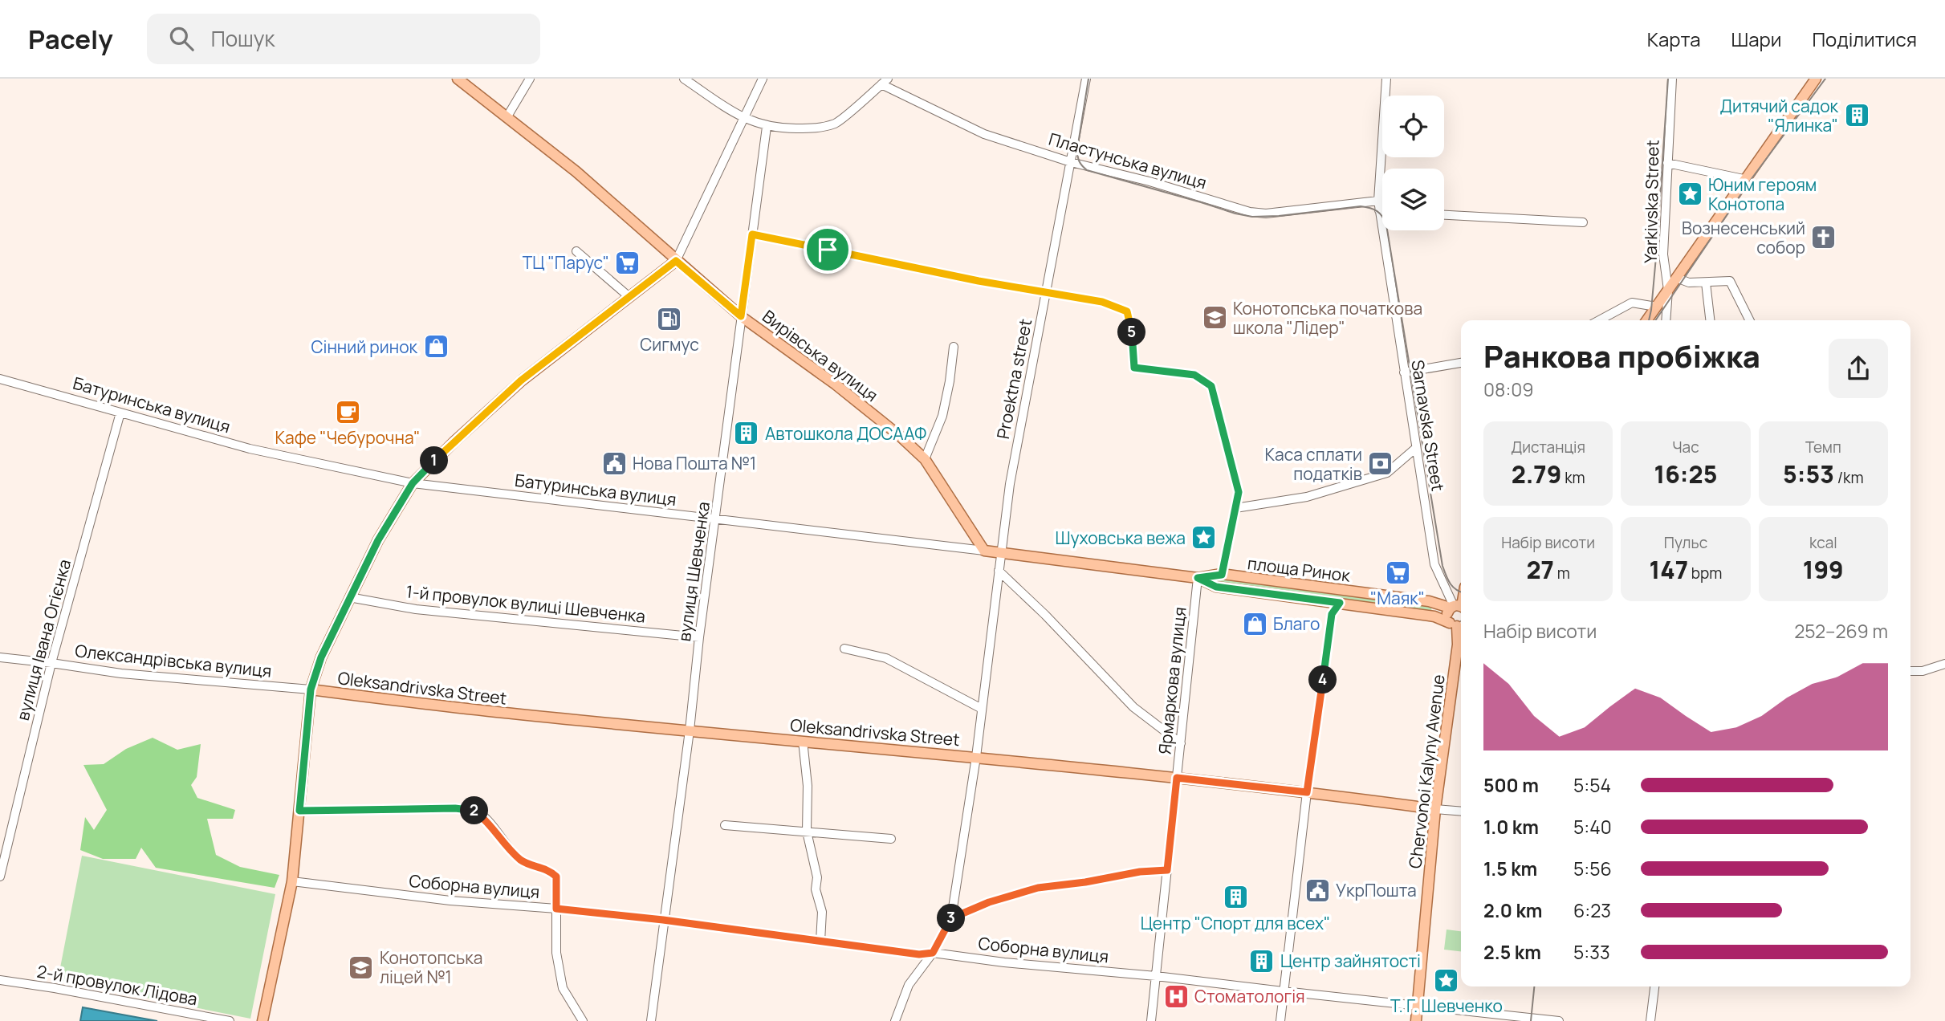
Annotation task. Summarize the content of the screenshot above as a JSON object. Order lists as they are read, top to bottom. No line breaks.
{"streets":{"main road":["Вирівська вулиця","Батуринська вулиця","площа Ринок","Oleksandrivska Street","Chervonoi Kalyny Avenue"],"street":["Пластунська вулиця","Yarkivska Street","Proektna street","Sarnavska Street","вулиця Шевченка","1-й провулок вулиці Шевченка","вулиця Івана Огієнка","Олександрівська вулиця","Ярмаркова вулиця","Соборна вулиця","2-й провулок Лідова"]},"crossings":[["Пластунська вулиця","Proektna street"],["Пластунська вулиця","Sarnavska Street"],["Вирівська вулиця","Батуринська вулиця"],["Вирівська вулиця","вулиця Шевченка"],["Proektna street","Батуринська вулиця"],["Proektna street","Oleksandrivska Street"],["Proektna street","Соборна вулиця"],["Батуринська вулиця","площа Ринок"],["Батуринська вулиця","вулиця Шевченка"],["Батуринська вулиця","вулиця Івана Огієнка"],["Батуринська вулиця","Ярмаркова вулиця"],["Sarnavska Street","площа Ринок"],["Sarnavska Street","Chervonoi Kalyny Avenue"],["площа Ринок","Ярмаркова вулиця"],["площа Ринок","Chervonoi Kalyny Avenue"],["вулиця Шевченка","1-й провулок вулиці Шевченка"],["вулиця Шевченка","Oleksandrivska Street"],["вулиця Шевченка","Соборна вулиця"],["вулиця Івана Огієнка","Олександрівська вулиця"],["Олександрівська вулиця","Oleksandrivska Street"],["Ярмаркова вулиця","Oleksandrivska Street"],["Ярмаркова вулиця","Соборна вулиця"],["Oleksandrivska Street","Chervonoi Kalyny Avenue"],["Chervonoi Kalyny Avenue","Соборна вулиця"]],"places":{"building":["Дитячий садок \"Ялинка\"","Автошкола ДОСААФ","Центр \"Спорт для всех\"","Центр зайнятості"],"place":["Юним героям Конотопа","Шуховська вежа","Т. Г. Шевченко"],"church":["Вознесенський собор"],"supermarket":["ТЦ \"Парус\"","\"Маяк\""],"school or university":["Конотопська початкова школа \"Лідер\"","Конотопська ліцей №1"],"fuel station":["Сигмус"],"shop":["Сінний ринок","Благо"],"cafe":["Кафе \"Чебурочна\""],"public building":["Нова Пошта №1","УкрПошта"],"bank":["Каса сплати податків"],"hospital":["Стоматологія"]},"page":{"header":"Pacely","search":"Пошук","nav":["Карта","Шари","Поділитися"],"pins":["5","1","4","2","3"],"heading":["Ранкова пробіжка","08:09"],"stats":[["Дистанція","2.79 km"],["Час","16:25"],["Темп","5:53 /km"],["Набір висоти","27 m"],["Пульс","147 bpm"],["kcal","199"]],"chart":["Набір висоти","252–269 m"],"list":[{"name":"500 m","note":"5:54"},{"name":"1.0 km","note":"5:40"},{"name":"1.5 km","note":"5:56"},{"name":"2.0 km","note":"6:23"},{"name":"2.5 km","note":"5:33"}]}}
